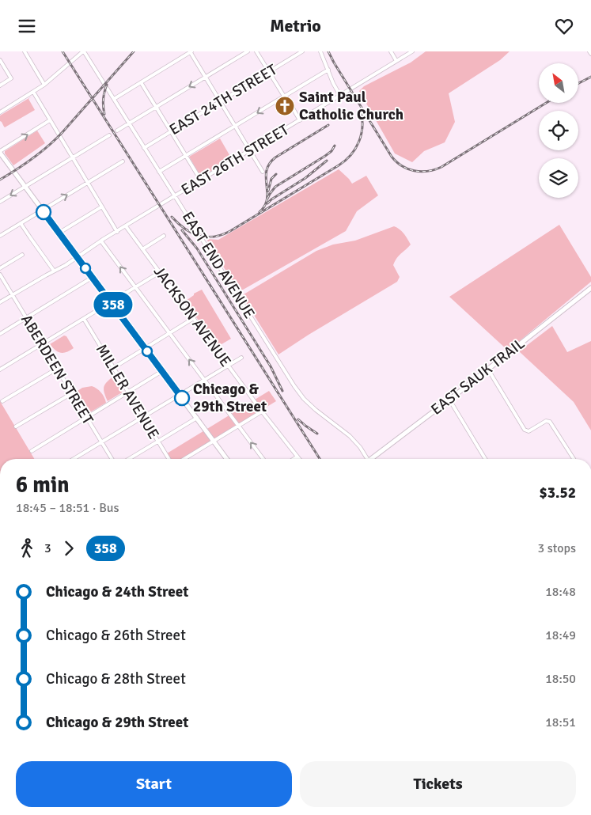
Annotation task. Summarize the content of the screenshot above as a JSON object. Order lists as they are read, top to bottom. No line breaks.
{"streets":{"main road":["EAST SAUK TRAIL"],"street":["EAST 24TH STREET","EAST 26TH STREET","EAST END AVENUE","JACKSON AVENUE","ABERDEEN STREET","MILLER AVENUE"]},"crossings":[["EAST 24TH STREET","EAST END AVENUE"],["EAST 26TH STREET","EAST END AVENUE"],["EAST 26TH STREET","JACKSON AVENUE"],["EAST 26TH STREET","ABERDEEN STREET"]],"places":{"church":["Saint Paul Catholic Church"],"other":["Chicago & 29th Street"]},"lines":["bus line 358"],"north":"top left","page":{"header":"Metrio","on_map":"358","heading":["6 min","18:45 – 18:51 · Bus","$3.52"],"legs":["3","358","3 stops"],"list":[{"name":"Chicago & 24th Street","value":"18:48"},{"name":"Chicago & 26th Street","value":"18:49"},{"name":"Chicago & 28th Street","value":"18:50"},{"name":"Chicago & 29th Street","value":"18:51"}],"buttons":["Start","Tickets"]}}
